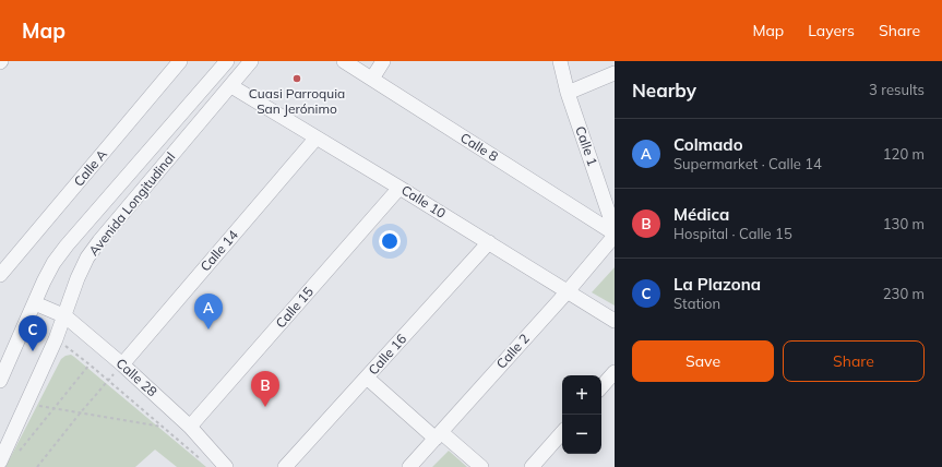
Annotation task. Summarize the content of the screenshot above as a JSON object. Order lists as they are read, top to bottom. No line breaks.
{"streets":{"street":["Calle 1","Calle 8","Calle A","Calle 10","Avenida Longitudinal","Calle 14","Calle 15","Calle 2","Calle 16","Calle 28"]},"crossings":[["Calle 1","Calle 8"],["Calle 1","Calle 2"],["Calle 8","Calle 2"],["Calle 10","Avenida Longitudinal"],["Calle 10","Calle 14"],["Calle 10","Calle 15"],["Calle 10","Calle 2"],["Calle 10","Calle 16"],["Avenida Longitudinal","Calle 28"],["Calle 14","Calle 28"],["Calle 15","Calle 28"]],"places":["Cuasi Parroquia San Jerónimo"],"page":{"header":"Map","nav":["Map","Layers","Share"],"heading":["Nearby","3 results"],"list":[{"mark":"A","name":"Colmado","note":"Supermarket · Calle 14","value":"120 m"},{"mark":"B","name":"Médica","note":"Hospital · Calle 15","value":"130 m"},{"mark":"C","name":"La Plazona","note":"Station","value":"230 m"}],"pins":["A","C","B"],"buttons":["Save","Share"],"map_buttons":["+","−"]}}
